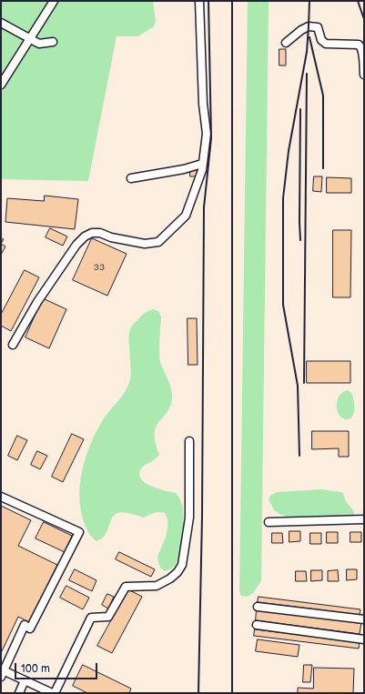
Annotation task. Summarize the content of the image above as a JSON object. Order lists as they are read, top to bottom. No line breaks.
{"house_numbers":["33"],"scale_bar":"100 m"}
